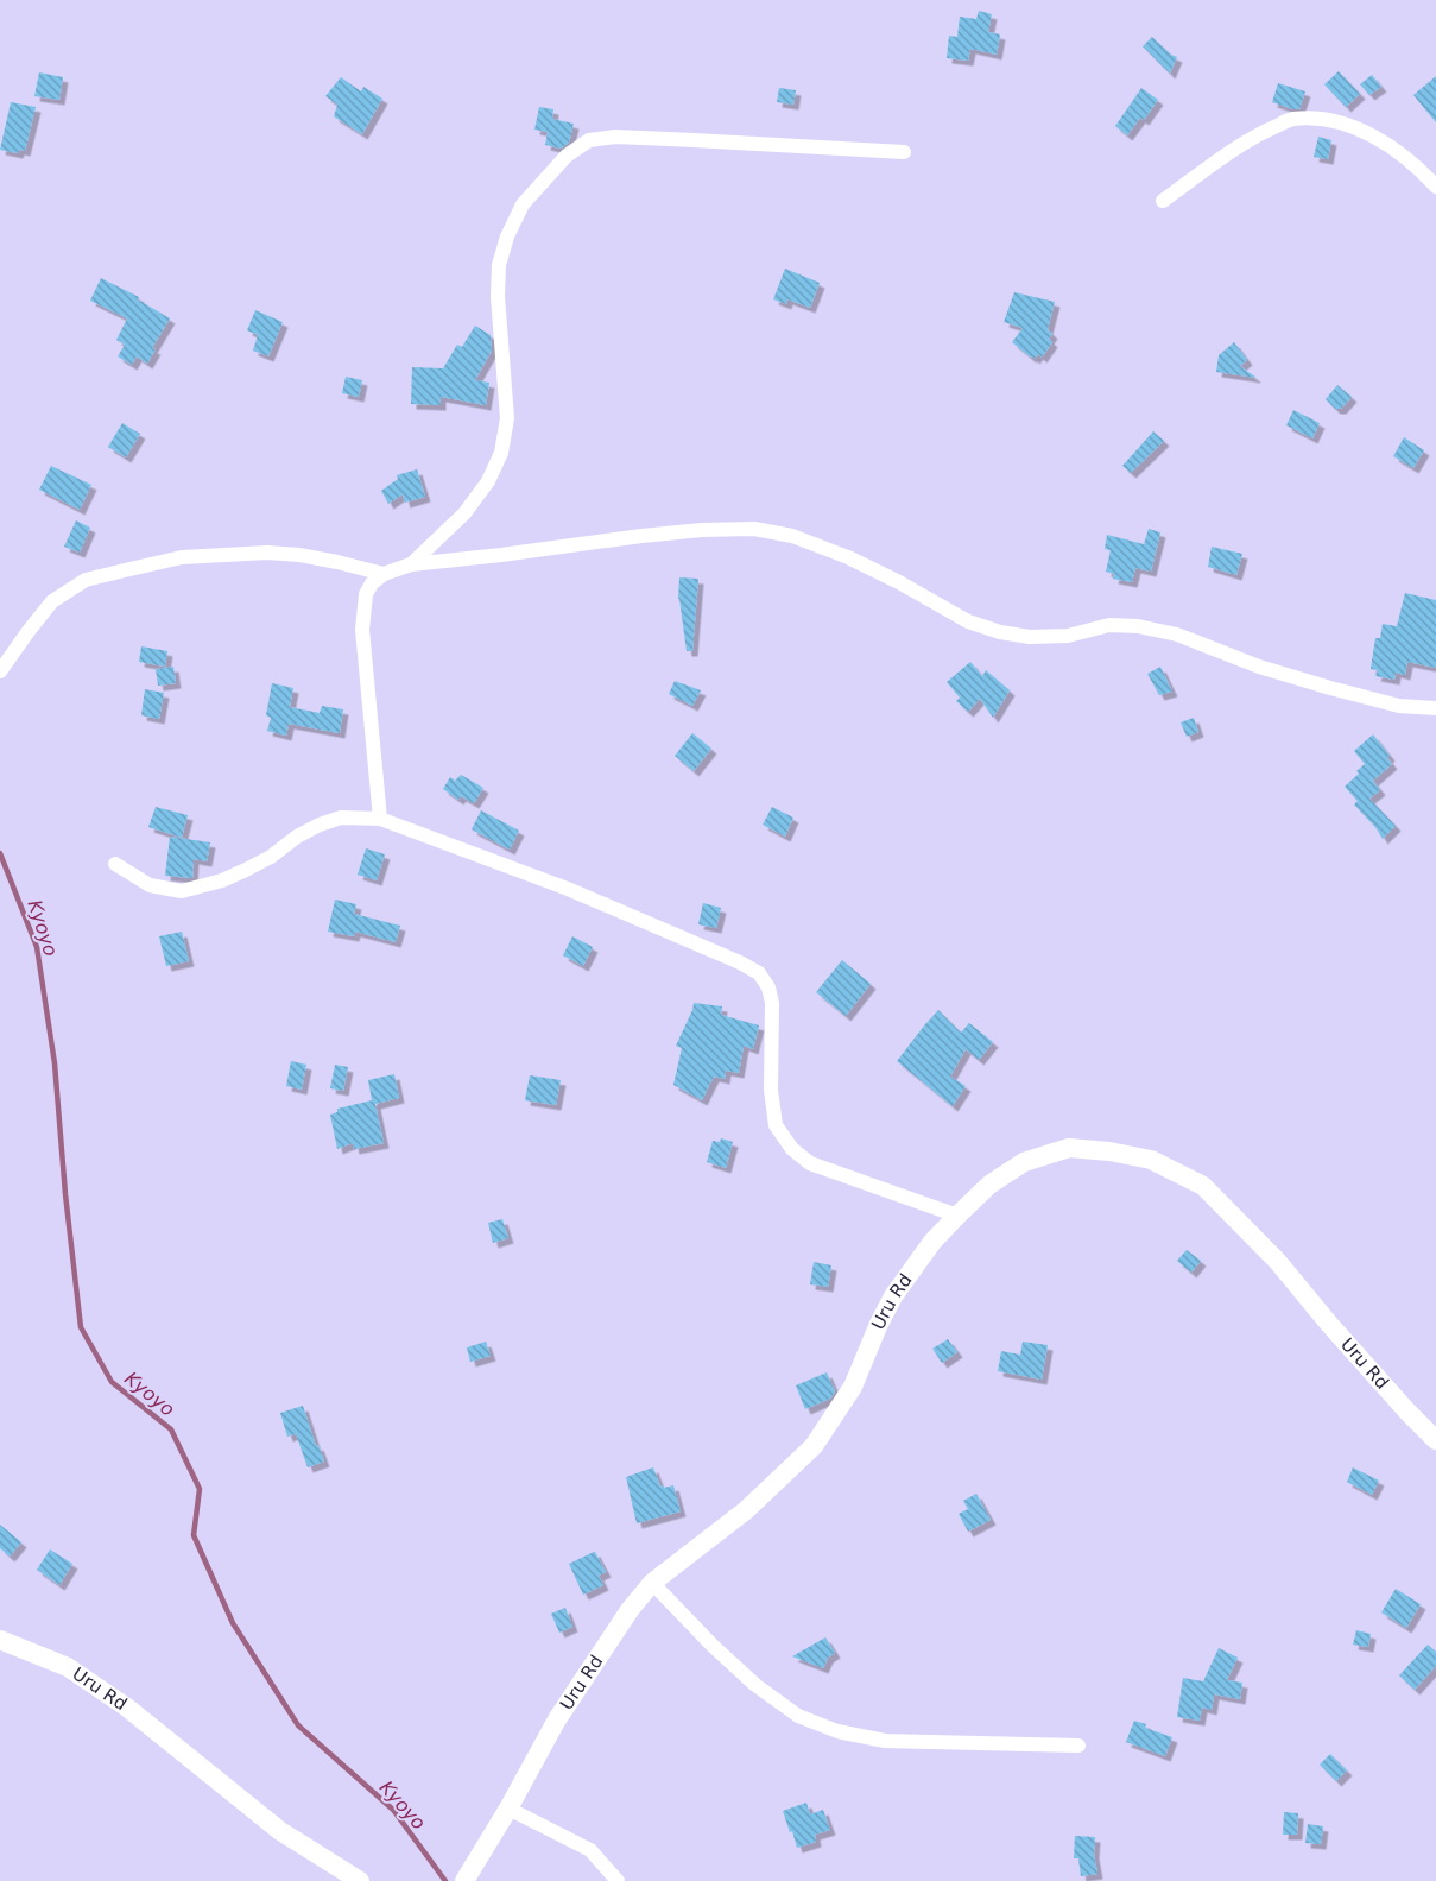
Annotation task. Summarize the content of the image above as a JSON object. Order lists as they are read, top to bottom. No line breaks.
{"streets":{"street":["Uru Rd"]},"water":["Kyoyo"]}
